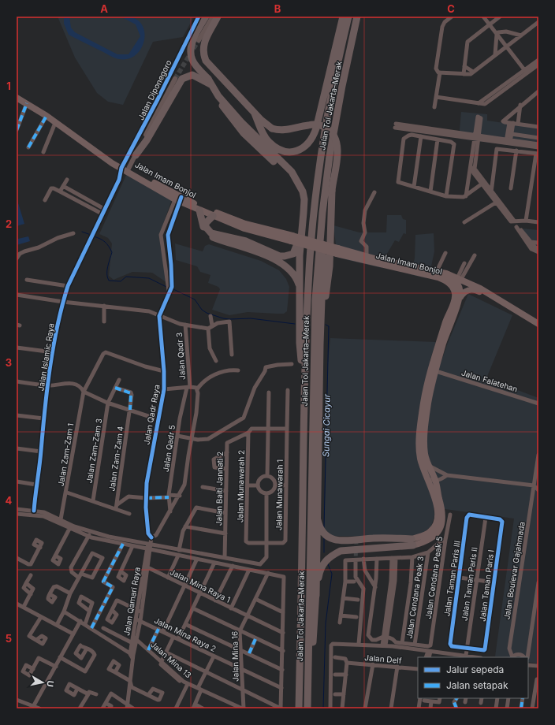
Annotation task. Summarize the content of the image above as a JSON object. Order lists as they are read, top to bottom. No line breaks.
{"streets":{"highway":["Jalan Tol Jakarta–Merak"],"main road":["Jalan Imam Bonjol"],"street":["Jalan Diponegoro","Jalan Qadr 3","Jalan Islamic Raya","Jalan Falatehan","Jalan Qadr Raya","Jalan Qadr 5","Jalan Zam-Zam 3","Jalan Zam-Zam 1","Jalan Zam-Zam 4","Jalan Munawarah 2","Jalan Baiti Jannati 2","Jalan Munawarah 1","Jalan Boulevar Gajahmada","Jalan Cendana Peak 5","Jalan Taman Paris III","Jalan Taman Paris II","Jalan Mina Raya 1","Jalan Taman Paris I","Jalan Cendana Peak 3","Jalan Qamari Raya","Jalan Mina Raya 2","Jalan Mina 16","Jalan Delf","Jalan Mina 13"]},"crossings":[["Jalan Diponegoro","Jalan Imam Bonjol"],["Jalan Diponegoro","Jalan Islamic Raya"],["Jalan Imam Bonjol","Jalan Islamic Raya"],["Jalan Imam Bonjol","Jalan Falatehan"],["Jalan Imam Bonjol","Jalan Qadr Raya"],["Jalan Qadr 3","Jalan Qadr 5"],["Jalan Qadr Raya","Jalan Zam-Zam 1"],["Jalan Qadr Raya","Jalan Qamari Raya"],["Jalan Zam-Zam 3","Jalan Zam-Zam 4"],["Jalan Munawarah 2","Jalan Baiti Jannati 2"],["Jalan Munawarah 2","Jalan Munawarah 1"],["Jalan Cendana Peak 5","Jalan Cendana Peak 3"],["Jalan Taman Paris III","Jalan Taman Paris II"],["Jalan Taman Paris III","Jalan Taman Paris I"],["Jalan Taman Paris II","Jalan Taman Paris I"],["Jalan Mina Raya 1","Jalan Qamari Raya"],["Jalan Mina Raya 1","Jalan Mina 16"],["Jalan Qamari Raya","Jalan Mina Raya 2"],["Jalan Qamari Raya","Jalan Mina 13"],["Jalan Mina Raya 2","Jalan Mina 16"],["Jalan Mina 16","Jalan Mina 13"]],"water":["Sungai Cicayur"],"legend":["Jalur sepeda","Jalan setapak"],"north":"right","grid":{"columns":["A","B","C"],"rows":["1","2","3","4","5"]}}
